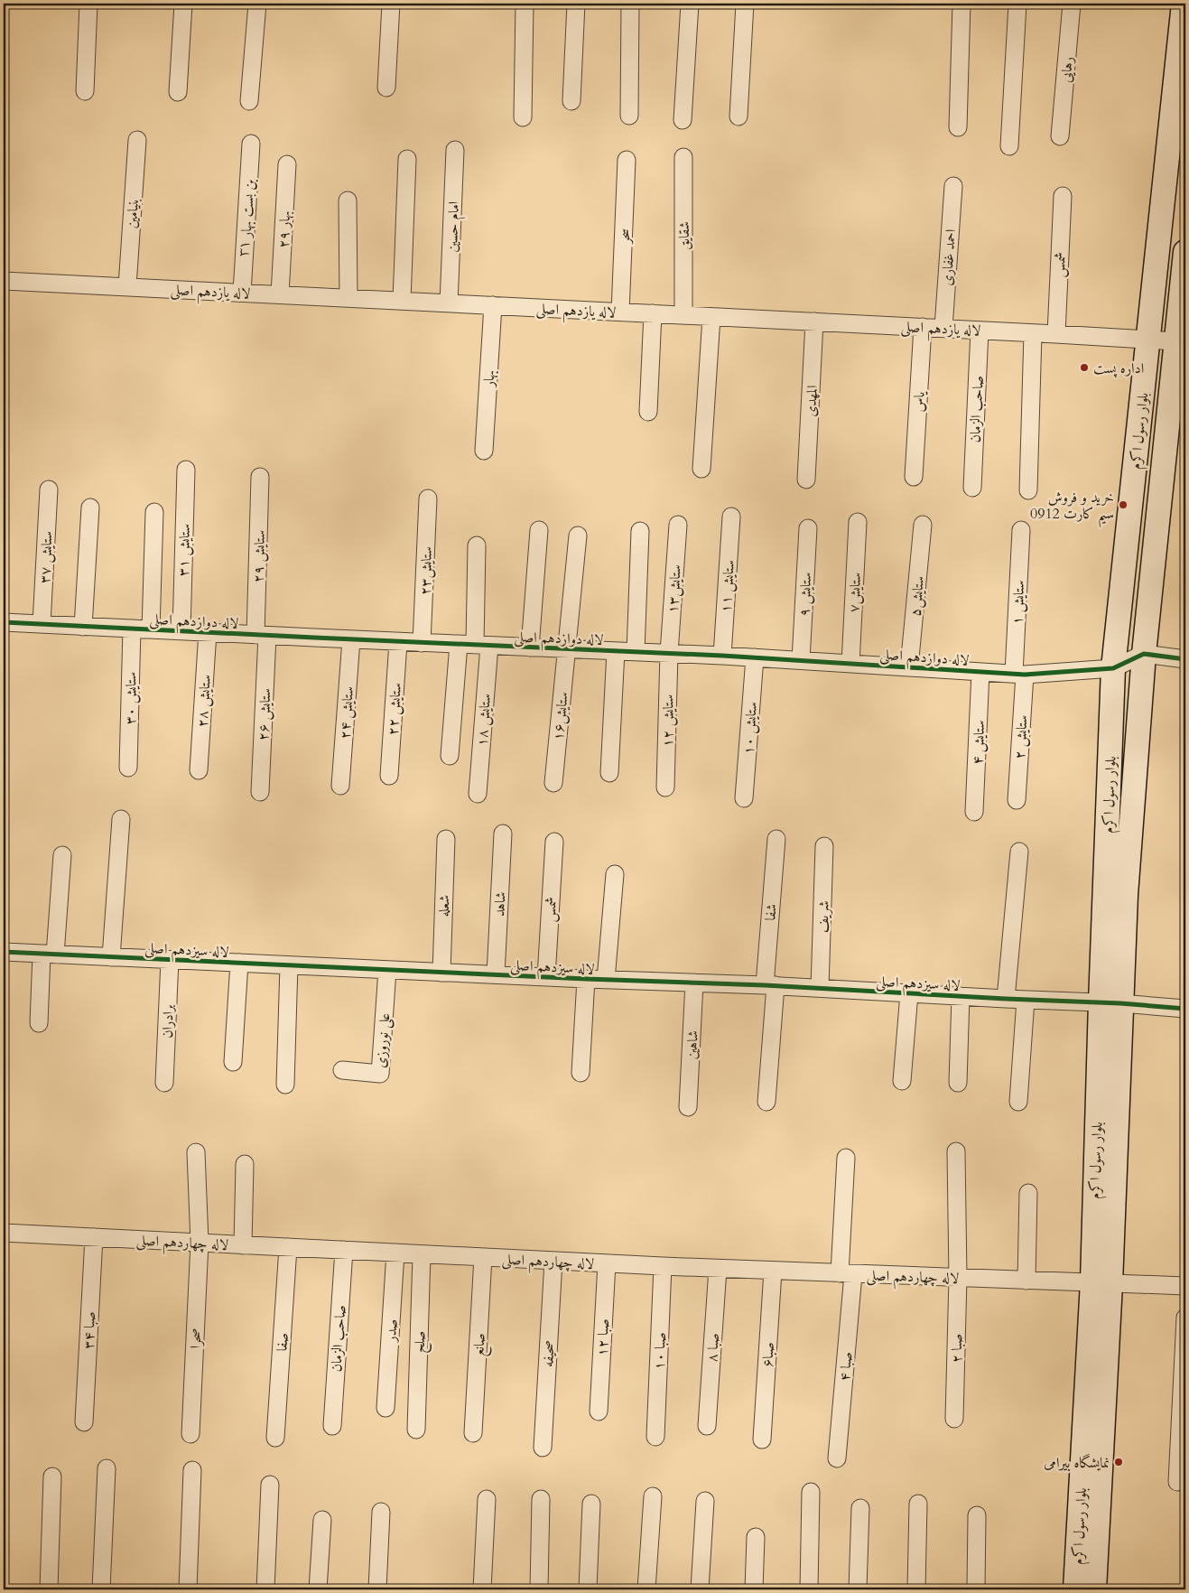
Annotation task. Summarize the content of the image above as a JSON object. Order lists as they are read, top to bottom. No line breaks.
{"streets":{"main road":["بلوار رسول اکرم"],"street":["رهایی","بنیامین","بن بست بهار ٣١","امام حسین","بهار ۲۹","سحر","شقایق","احمد غفاری","شمس","لاله یازدهم اصلی","بهار","المهدی","یاس","صاحب الزمان","ستایش ۳۱","ستایش ۲۹","ستایش ۳۷","ستایش۲۳","ستایش ۱۱","ستایش۱۳","ستایش۷","ستایش ۹","ستایش۵","ستایش ۱","لاله دوازدهم اصلی","ستایش ۳۰","ستایش ۲۸","ستایش ۲۲","ستایش ۲۴","ستایش ۲۶","ستایش۱۶","ستایش ۱۸","ستایش ۱۲","ستایش ۱۰","ستایش ۲","ستایش ۴","شاهد","شعله","شفا","شریف","لاله سیزدهم اصلی","برادران","علی نوروزی","شاهین","لاله چهاردهم اصلی","صبا ۳۴","صدر","صبا ۱۲","صحرا","صفا","صلح","صانع","صبا ۸","صبا ۲","صبا ۱۰","صحیفه","صبا۶","صبا ۴"]},"crossings":[["بنیامین","لاله یازدهم اصلی"],["بن بست بهار ٣١","لاله یازدهم اصلی"],["امام حسین","لاله یازدهم اصلی"],["بهار ۲۹","لاله یازدهم اصلی"],["سحر","لاله یازدهم اصلی"],["شقایق","لاله یازدهم اصلی"],["احمد غفاری","لاله یازدهم اصلی"],["شمس","لاله یازدهم اصلی"],["شمس","لاله سیزدهم اصلی"],["لاله یازدهم اصلی","بهار"],["لاله یازدهم اصلی","المهدی"],["لاله یازدهم اصلی","یاس"],["لاله یازدهم اصلی","صاحب الزمان"],["لاله یازدهم اصلی","بلوار رسول اکرم"],["صاحب الزمان","لاله چهاردهم اصلی"],["بلوار رسول اکرم","لاله دوازدهم اصلی"],["بلوار رسول اکرم","لاله سیزدهم اصلی"],["بلوار رسول اکرم","لاله چهاردهم اصلی"],["ستایش ۳۱","لاله دوازدهم اصلی"],["ستایش ۲۹","لاله دوازدهم اصلی"],["ستایش ۲۹","ستایش ۲۶"],["ستایش ۳۷","لاله دوازدهم اصلی"],["ستایش۲۳","لاله دوازدهم اصلی"],["ستایش ۱۱","لاله دوازدهم اصلی"],["ستایش۱۳","لاله دوازدهم اصلی"],["ستایش۱۳","ستایش ۱۲"],["ستایش۷","لاله دوازدهم اصلی"],["ستایش ۹","لاله دوازدهم اصلی"],["ستایش۵","لاله دوازدهم اصلی"],["ستایش ۱","لاله دوازدهم اصلی"],["ستایش ۱","ستایش ۲"],["لاله دوازدهم اصلی","ستایش ۳۰"],["لاله دوازدهم اصلی","ستایش ۲۸"],["لاله دوازدهم اصلی","ستایش ۲۲"],["لاله دوازدهم اصلی","ستایش ۲۴"],["لاله دوازدهم اصلی","ستایش ۲۶"],["لاله دوازدهم اصلی","ستایش۱۶"],["لاله دوازدهم اصلی","ستایش ۱۸"],["لاله دوازدهم اصلی","ستایش ۱۲"],["لاله دوازدهم اصلی","ستایش ۱۰"],["لاله دوازدهم اصلی","ستایش ۲"],["لاله دوازدهم اصلی","ستایش ۴"],["شاهد","لاله سیزدهم اصلی"],["شعله","لاله سیزدهم اصلی"],["شفا","لاله سیزدهم اصلی"],["شریف","لاله سیزدهم اصلی"],["لاله سیزدهم اصلی","برادران"],["لاله سیزدهم اصلی","علی نوروزی"],["لاله سیزدهم اصلی","شاهین"],["لاله چهاردهم اصلی","صبا ۳۴"],["لاله چهاردهم اصلی","صدر"],["لاله چهاردهم اصلی","صبا ۱۲"],["لاله چهاردهم اصلی","صحرا"],["لاله چهاردهم اصلی","صفا"],["لاله چهاردهم اصلی","صلح"],["لاله چهاردهم اصلی","صانع"],["لاله چهاردهم اصلی","صبا ۸"],["لاله چهاردهم اصلی","صبا ۲"],["لاله چهاردهم اصلی","صبا ۱۰"],["لاله چهاردهم اصلی","صحیفه"],["لاله چهاردهم اصلی","صبا۶"],["لاله چهاردهم اصلی","صبا ۴"]],"places":["اداره پست","خرید و فروش سیم کارت 0912","نمایشگاه بیرامی"]}
